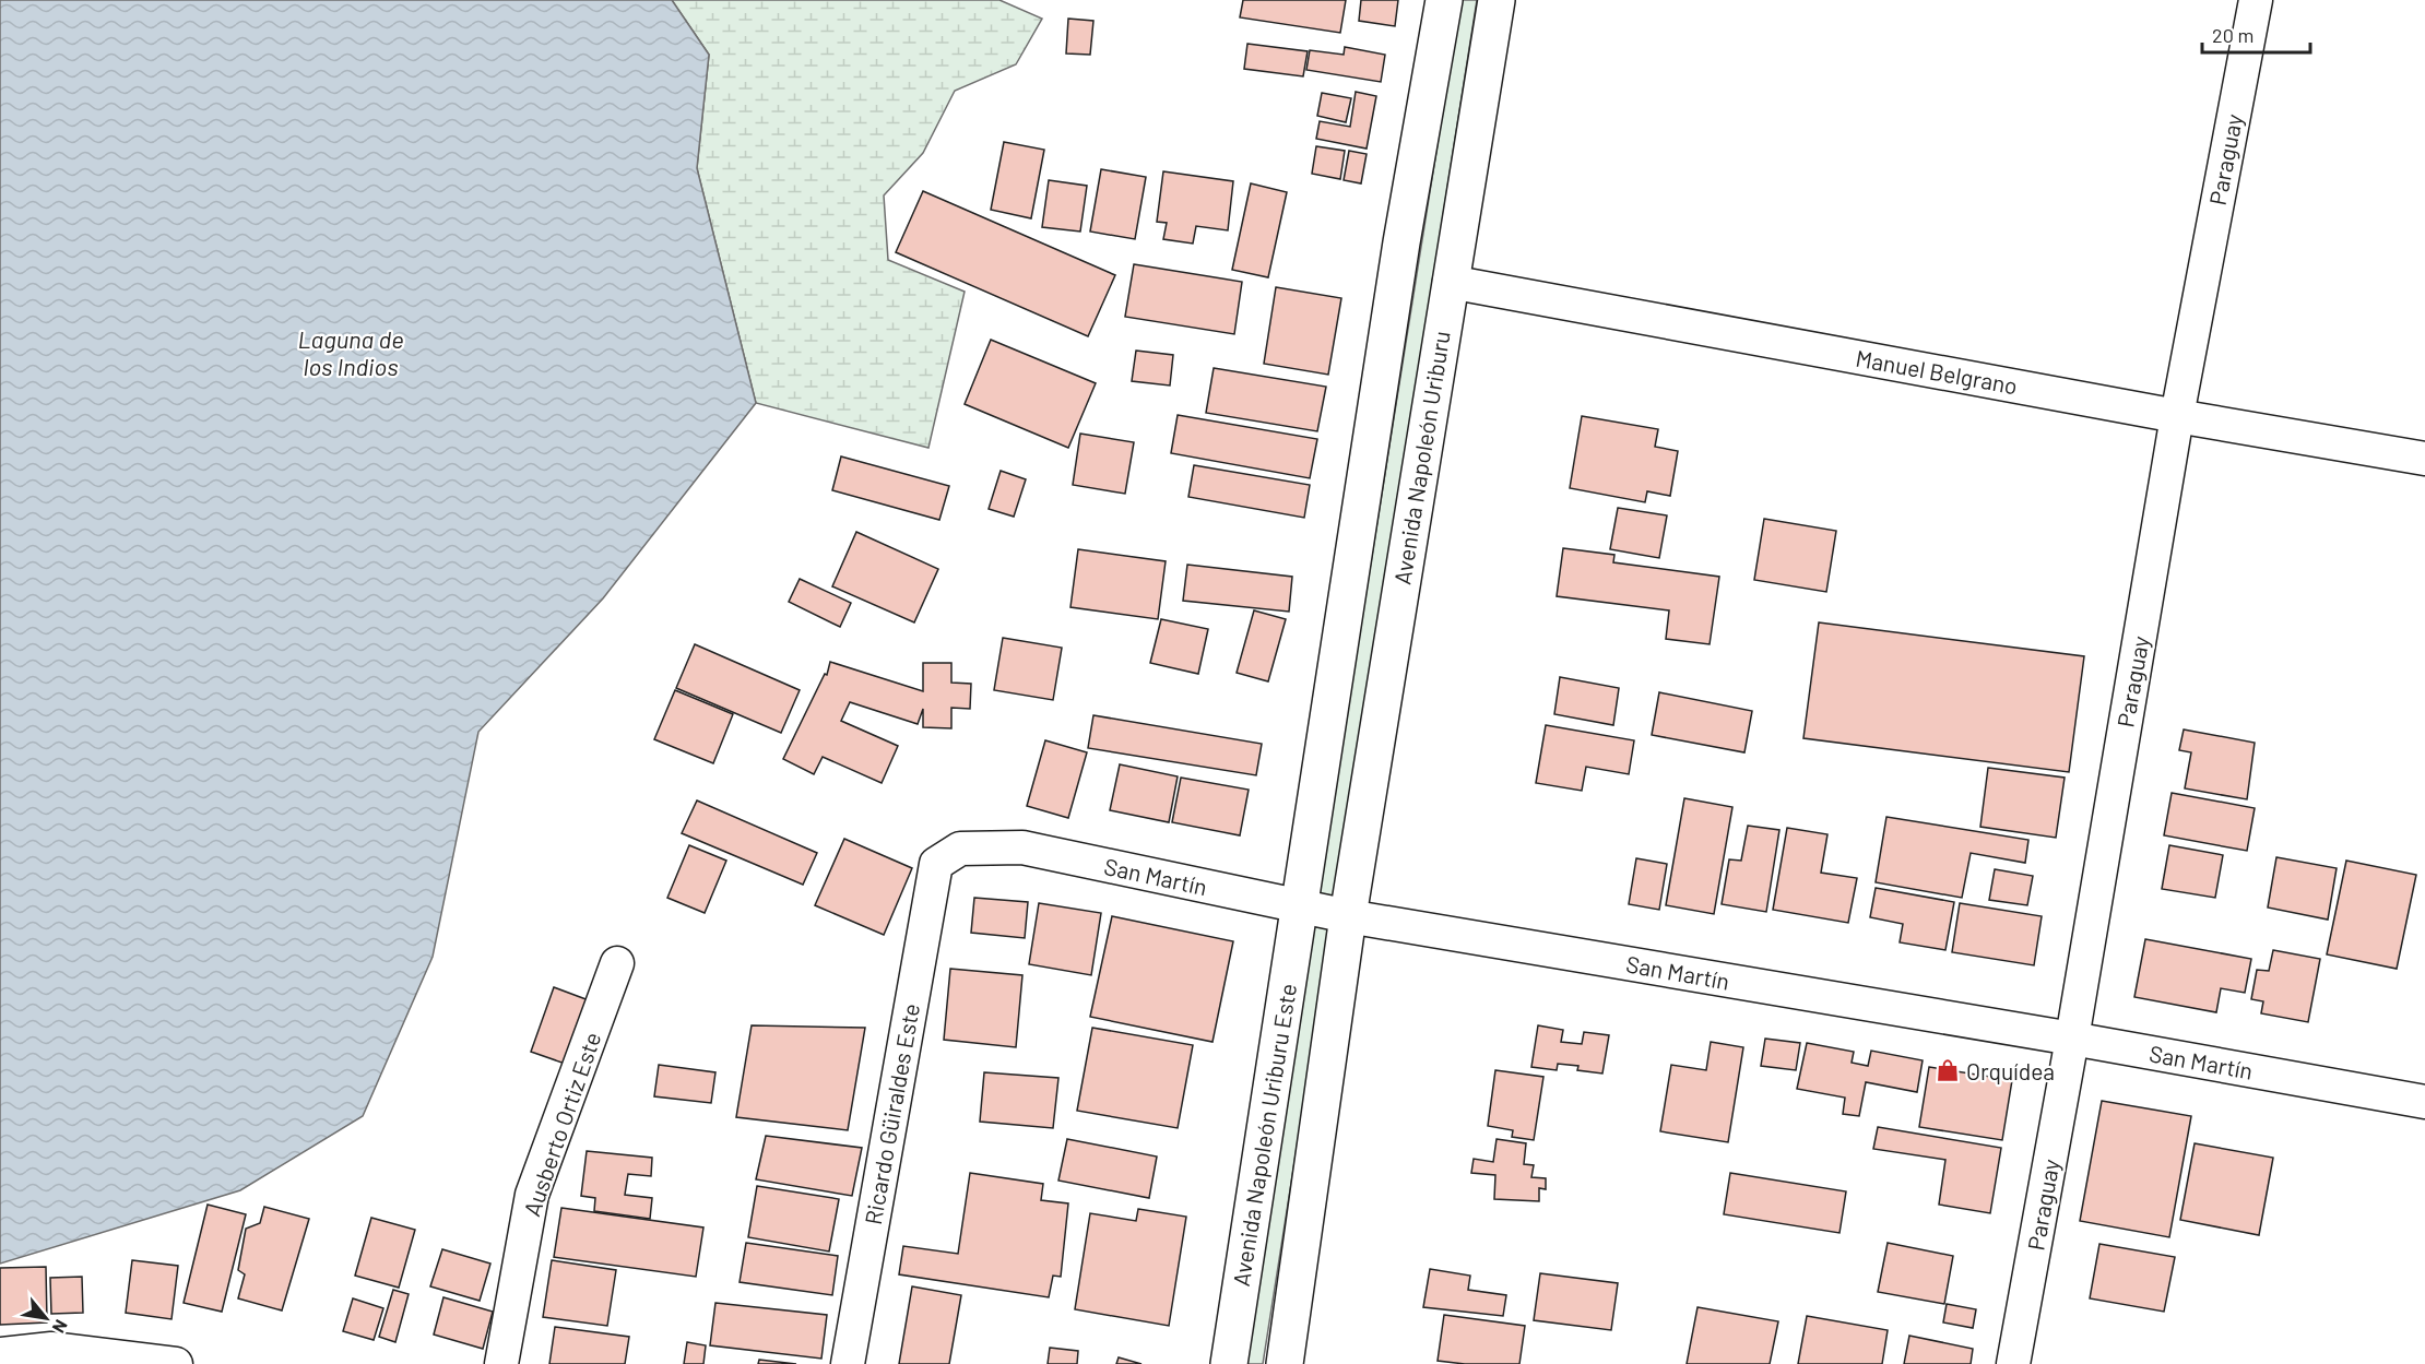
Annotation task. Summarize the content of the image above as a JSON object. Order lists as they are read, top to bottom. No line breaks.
{"streets":{"main road":["Avenida Napoleón Uriburu","Avenida Napoleón Uriburu Este"],"street":["Paraguay","Manuel Belgrano","San Martín","Ricardo Güiraldes Este","Ausberto Ortiz Este"]},"crossings":[["Paraguay","Manuel Belgrano"],["Paraguay","San Martín"],["Manuel Belgrano","Avenida Napoleón Uriburu"],["Avenida Napoleón Uriburu","San Martín"],["San Martín","Ricardo Güiraldes Este"],["San Martín","Avenida Napoleón Uriburu Este"]],"water":["Laguna de los Indios"],"places":{"shop":["Orquídea"]},"scale_bar":"20 m","north":"bottom right"}
